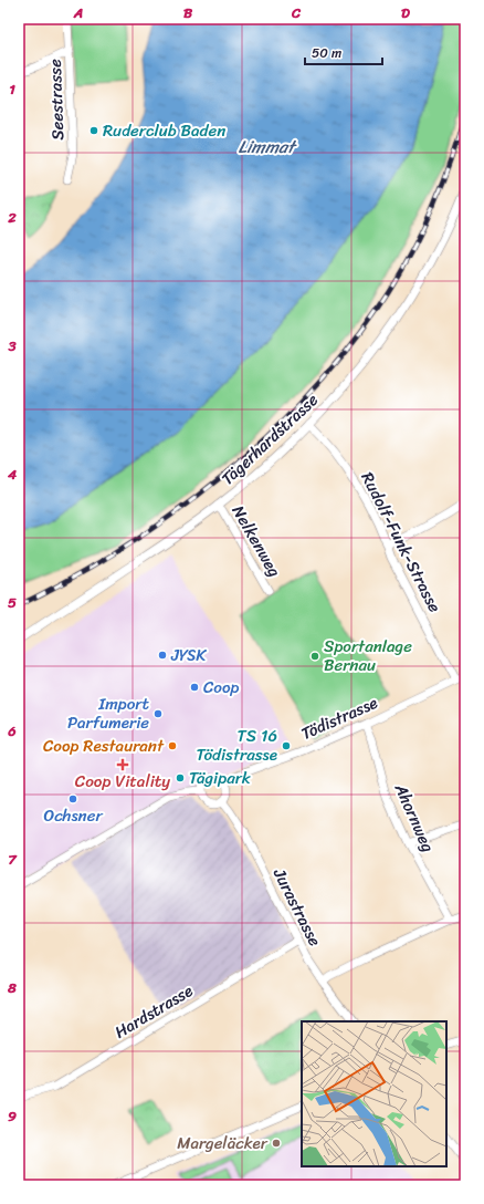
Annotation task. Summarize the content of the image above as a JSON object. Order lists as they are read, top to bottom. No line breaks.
{"streets":{"street":["Seestrasse","Tägerhardstrasse","Nelkenweg","Rudolf-Funk-Strasse","Tödistrasse","Ahornweg","Jurastrasse","Hardstrasse"]},"crossings":[["Tägerhardstrasse","Nelkenweg"],["Tägerhardstrasse","Rudolf-Funk-Strasse"],["Rudolf-Funk-Strasse","Tödistrasse"],["Tödistrasse","Ahornweg"],["Tödistrasse","Jurastrasse"],["Jurastrasse","Hardstrasse"]],"water":["Limmat"],"places":{"other":["Ruderclub Baden","JYSK","Sportanlage Bernau","Coop","Import Parfumerie","Coop Restaurant","TS 16 Tödistrasse","Tägipark","Ochsner","Margeläcker"],"health":["Coop Vitality"]},"scale_bar":"50 m","grid":{"columns":["A","B","C","D"],"rows":["1","2","3","4","5","6","7","8","9"]}}
